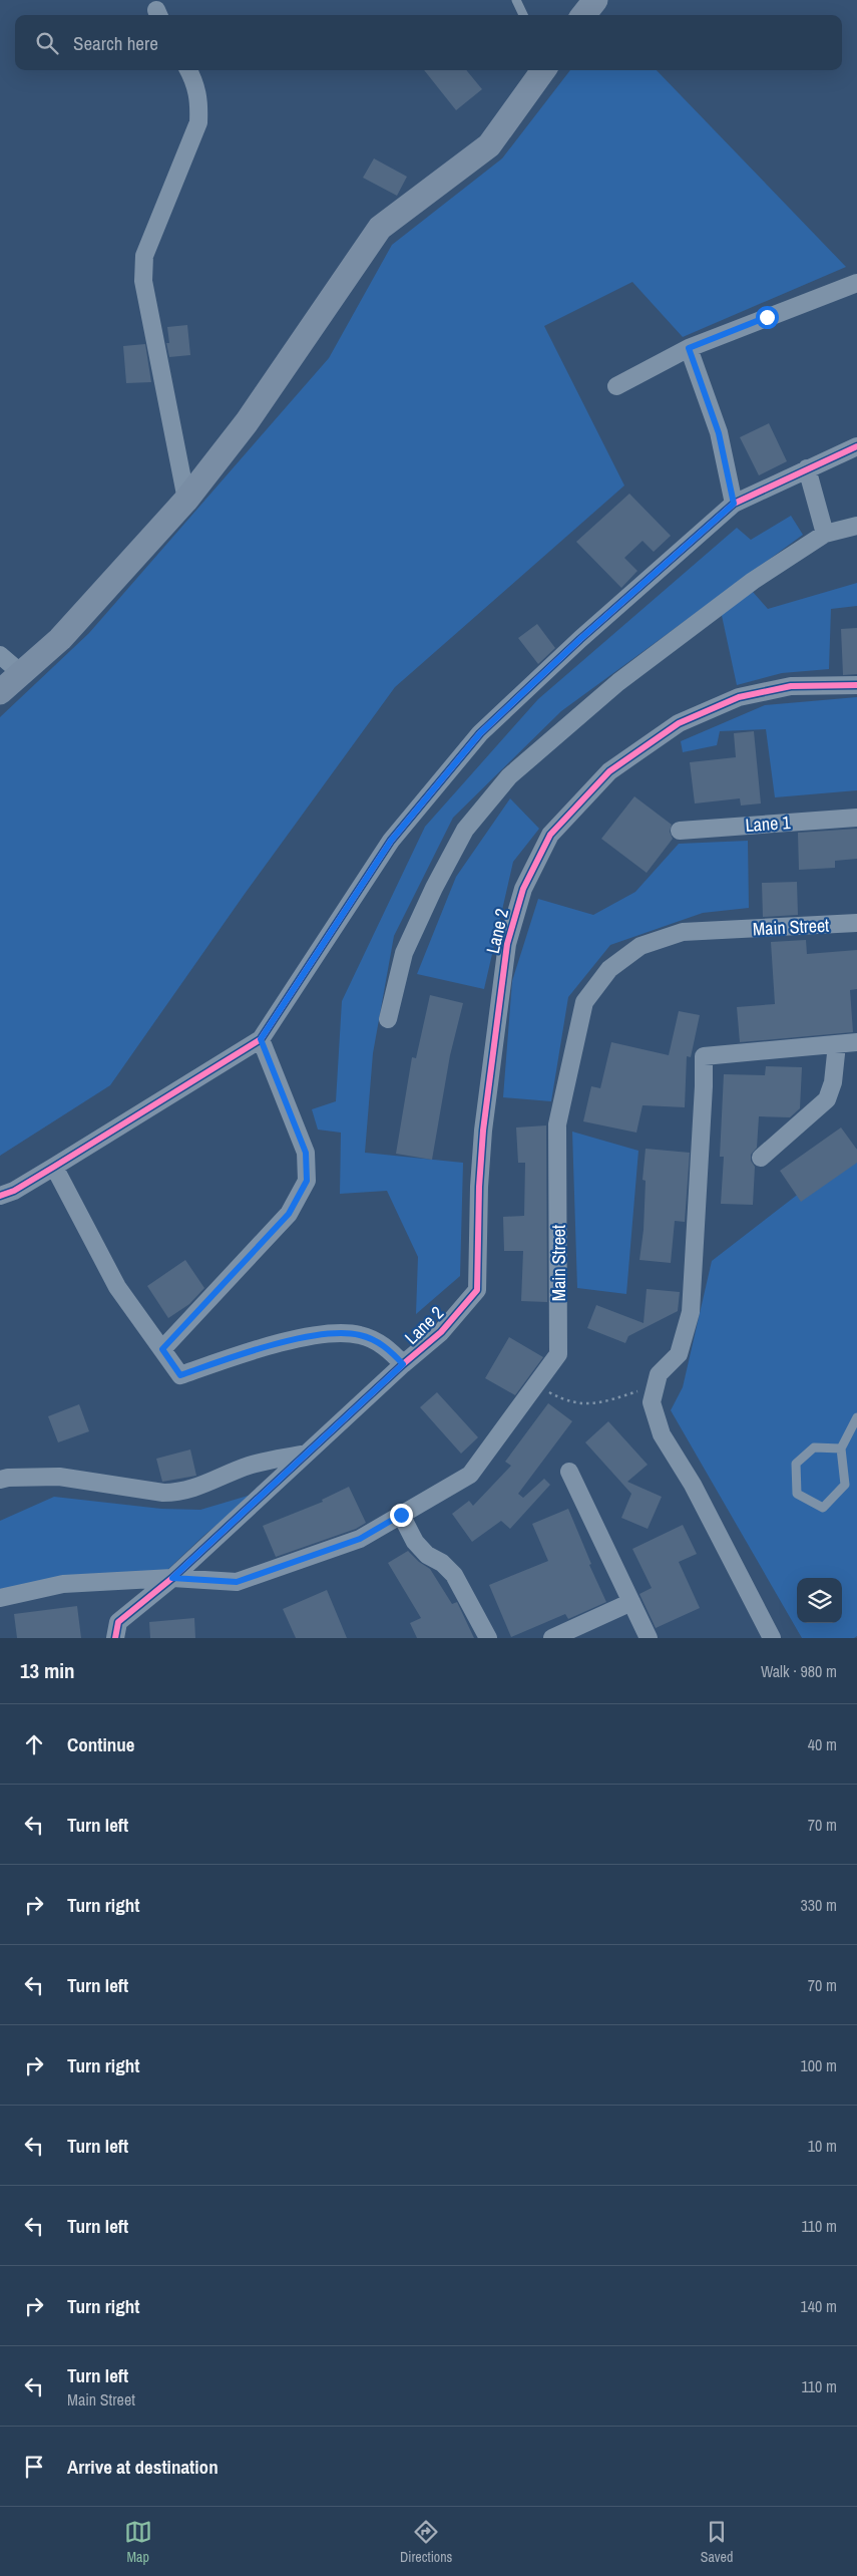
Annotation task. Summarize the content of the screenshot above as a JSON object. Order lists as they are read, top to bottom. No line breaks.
{"streets":{"street":["Lane 1","Main Street","Lane 2"]},"crossings":[["Main Street","Lane 2"]],"page":{"search":"Search here","heading":["13 min","Walk · 980 m"],"list":[["Continue","40 m"],["Turn left","70 m"],["Turn right","330 m"],["Turn left","70 m"],["Turn right","100 m"],["Turn left","10 m"],["Turn left","110 m"],["Turn right","140 m"],["Turn left","Main Street","110 m"],"Arrive at destination"],"nav":["Map","Directions","Saved"]}}
